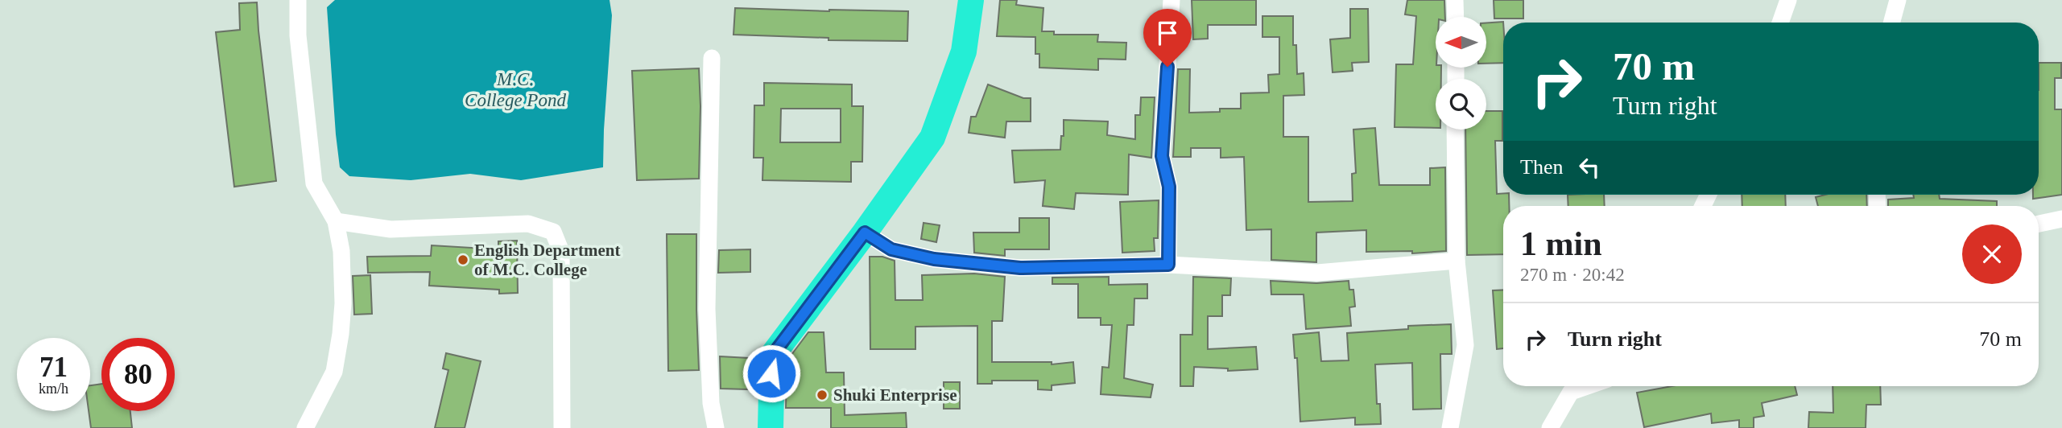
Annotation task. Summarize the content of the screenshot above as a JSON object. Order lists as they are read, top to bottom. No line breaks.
{"water":["M.C. College Pond"],"places":["English Department of M.C. College","Shuki Enterprise"],"north":"left","page":{"turn":["70 m","Turn right"],"then":"Then","heading":["1 min","270 m · 20:42"],"list":[{"name":"Turn right","value":"70 m"}],"speed":"71 km/h","limit":"80"}}
